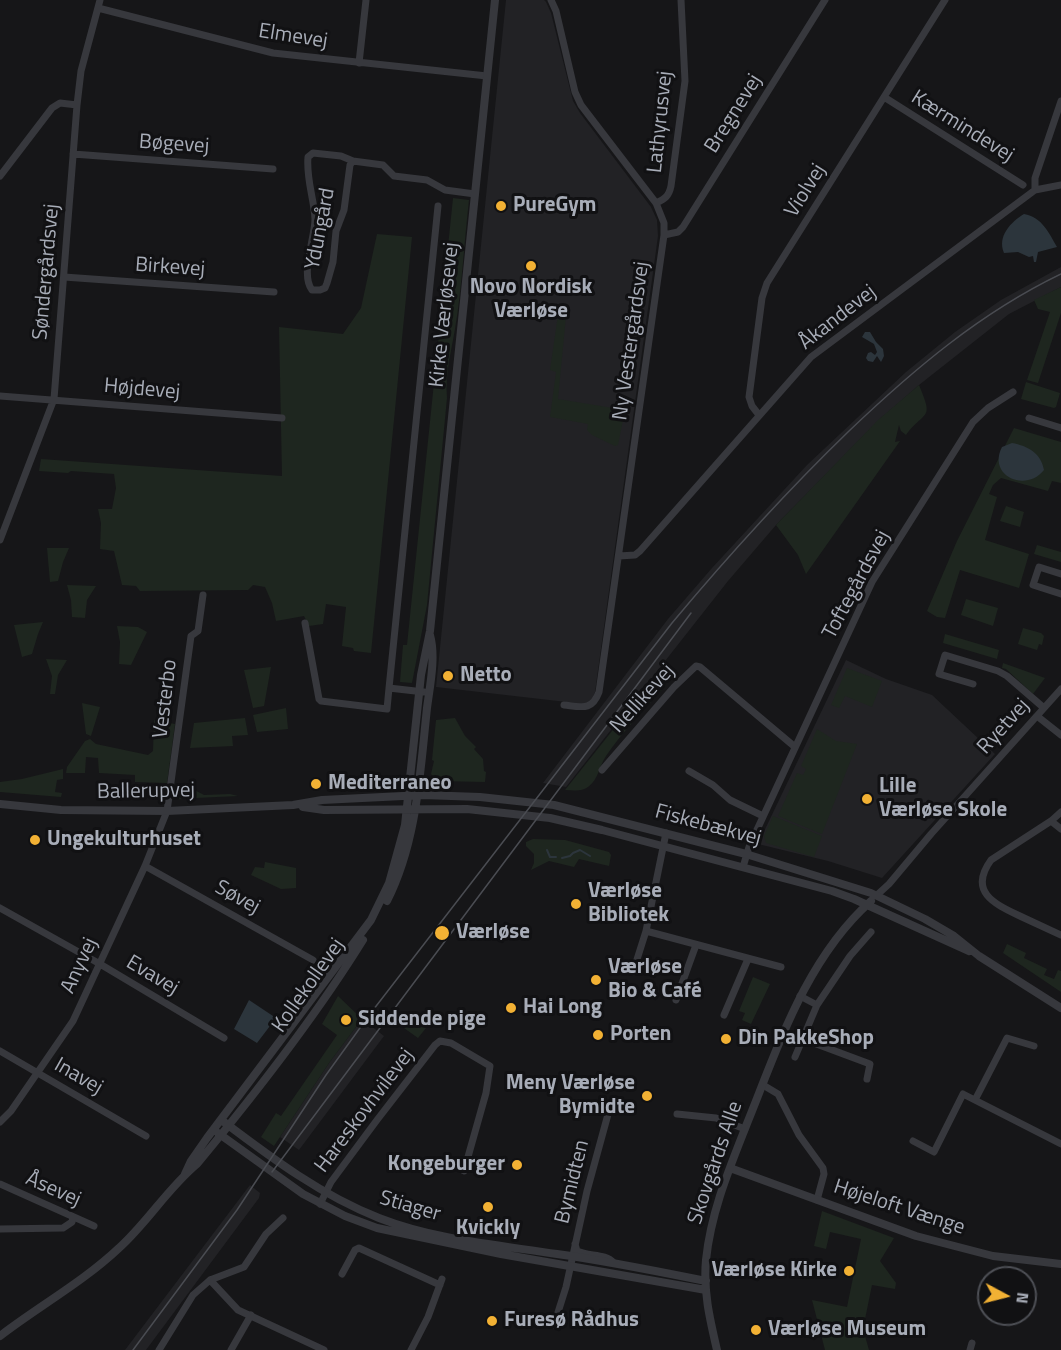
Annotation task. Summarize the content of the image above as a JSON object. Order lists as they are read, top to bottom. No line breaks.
{"streets":{"street":["Elmevej","Bregnevej","Lathyrusvej","Kærmindevej","Bøgevej","Violvej","Ydungård","Birkevej","Søndergårdsvej","Kirke Værløsevej","Åkandevej","Ny Vestergårdsvej","Højdevej","Toftegårdsvej","Vesterbo","Nellikevej","Ryetvej","Ballerupvej","Fiskebækvej","Søvej","Anyvej","Evavej","Kollekollevej","Inavej","Hareskovhvilevej","Skovgårds Alle","Bymidten","Åsevej","Stiager","Højeloft Vænge"]},"crossings":[["Elmevej","Søndergårdsvej"],["Elmevej","Kirke Værløsevej"],["Bregnevej","Ny Vestergårdsvej"],["Lathyrusvej","Ny Vestergårdsvej"],["Kærmindevej","Violvej"],["Bøgevej","Søndergårdsvej"],["Violvej","Åkandevej"],["Ydungård","Kirke Værløsevej"],["Birkevej","Søndergårdsvej"],["Søndergårdsvej","Højdevej"],["Kirke Værløsevej","Ballerupvej"],["Kirke Værløsevej","Fiskebækvej"],["Kirke Værløsevej","Kollekollevej"],["Åkandevej","Ny Vestergårdsvej"],["Toftegårdsvej","Nellikevej"],["Toftegårdsvej","Fiskebækvej"],["Vesterbo","Ballerupvej"],["Vesterbo","Anyvej"],["Ryetvej","Fiskebækvej"],["Ryetvej","Skovgårds Alle"],["Ballerupvej","Fiskebækvej"],["Ballerupvej","Anyvej"],["Ballerupvej","Kollekollevej"],["Fiskebækvej","Kollekollevej"],["Fiskebækvej","Skovgårds Alle"],["Søvej","Anyvej"],["Anyvej","Evavej"],["Anyvej","Inavej"],["Kollekollevej","Stiager"],["Hareskovhvilevej","Stiager"],["Skovgårds Alle","Stiager"],["Skovgårds Alle","Højeloft Vænge"],["Bymidten","Stiager"]],"places":["PureGym","Novo Nordisk Værløse","Netto","Mediterraneo","Lille Værløse Skole","Ungekulturhuset","Værløse Bibliotek","Værløse","Værløse Bio & Café","Hai Long","Siddende pige","Porten","Din PakkeShop","Meny Værløse Bymidte","Kongeburger","Kvickly","Værløse Kirke","Furesø Rådhus","Værløse Museum"],"north":"right"}
